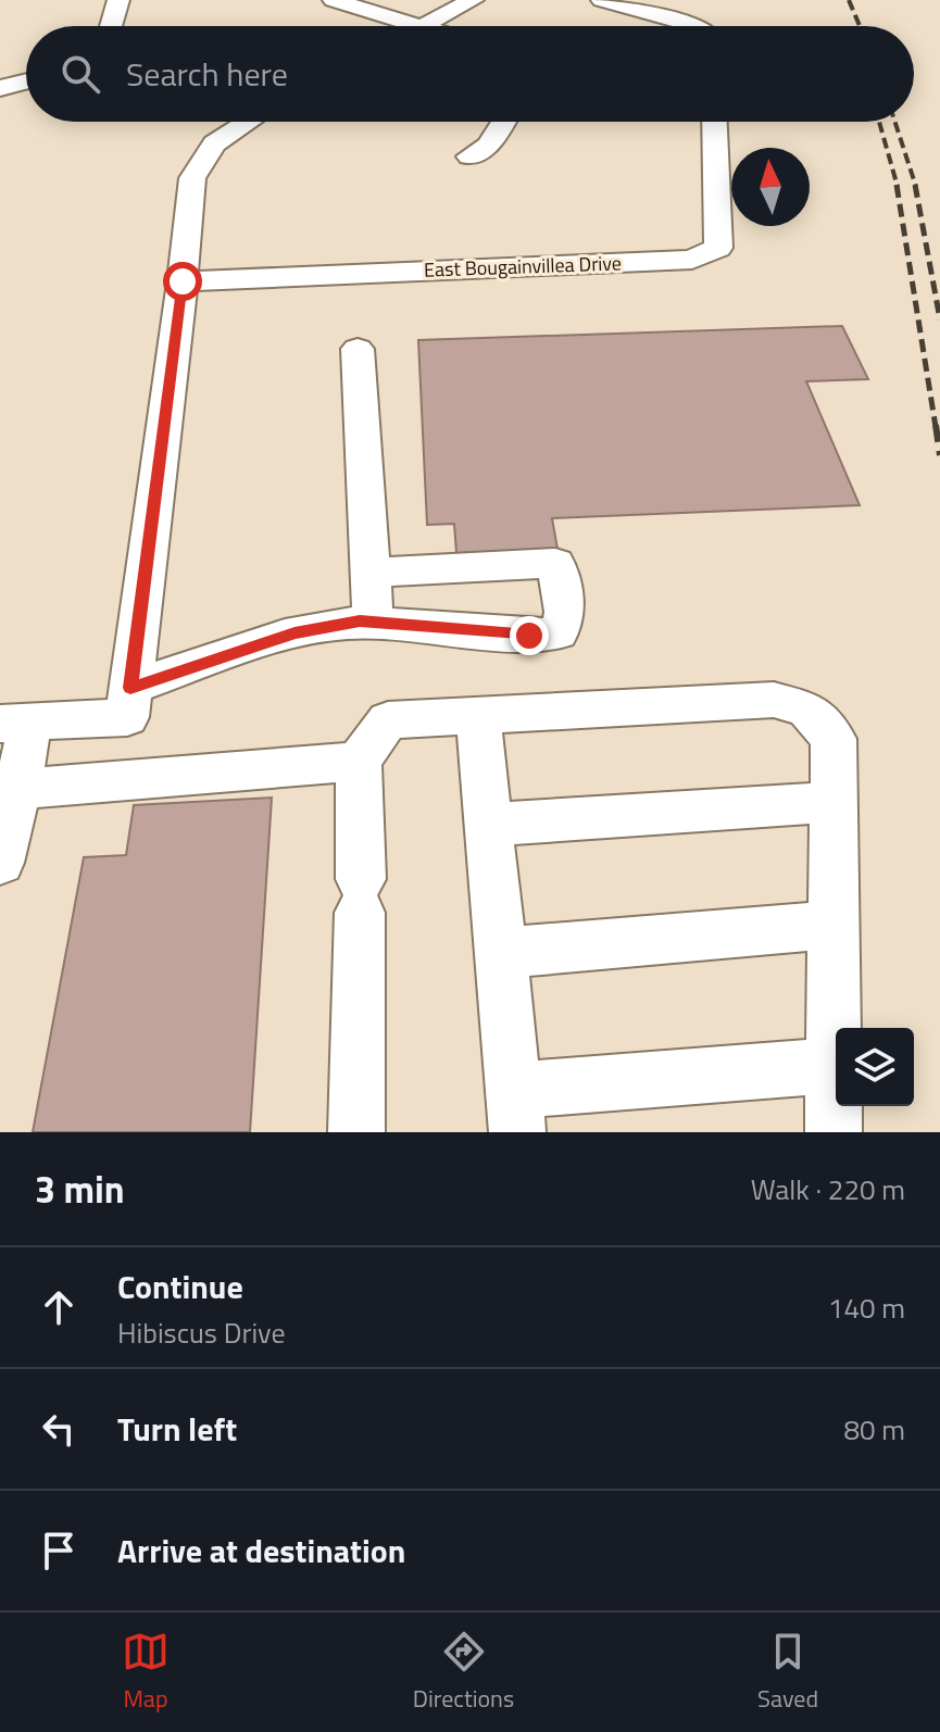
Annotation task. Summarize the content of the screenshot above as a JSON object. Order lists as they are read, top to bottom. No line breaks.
{"streets":{"street":["East Bougainvillea Drive"]},"north":"top","page":{"search":"Search here","heading":["3 min","Walk · 220 m"],"list":[["Continue","Hibiscus Drive","140 m"],["Turn left","80 m"],"Arrive at destination"],"nav":["Map","Directions","Saved"]}}
